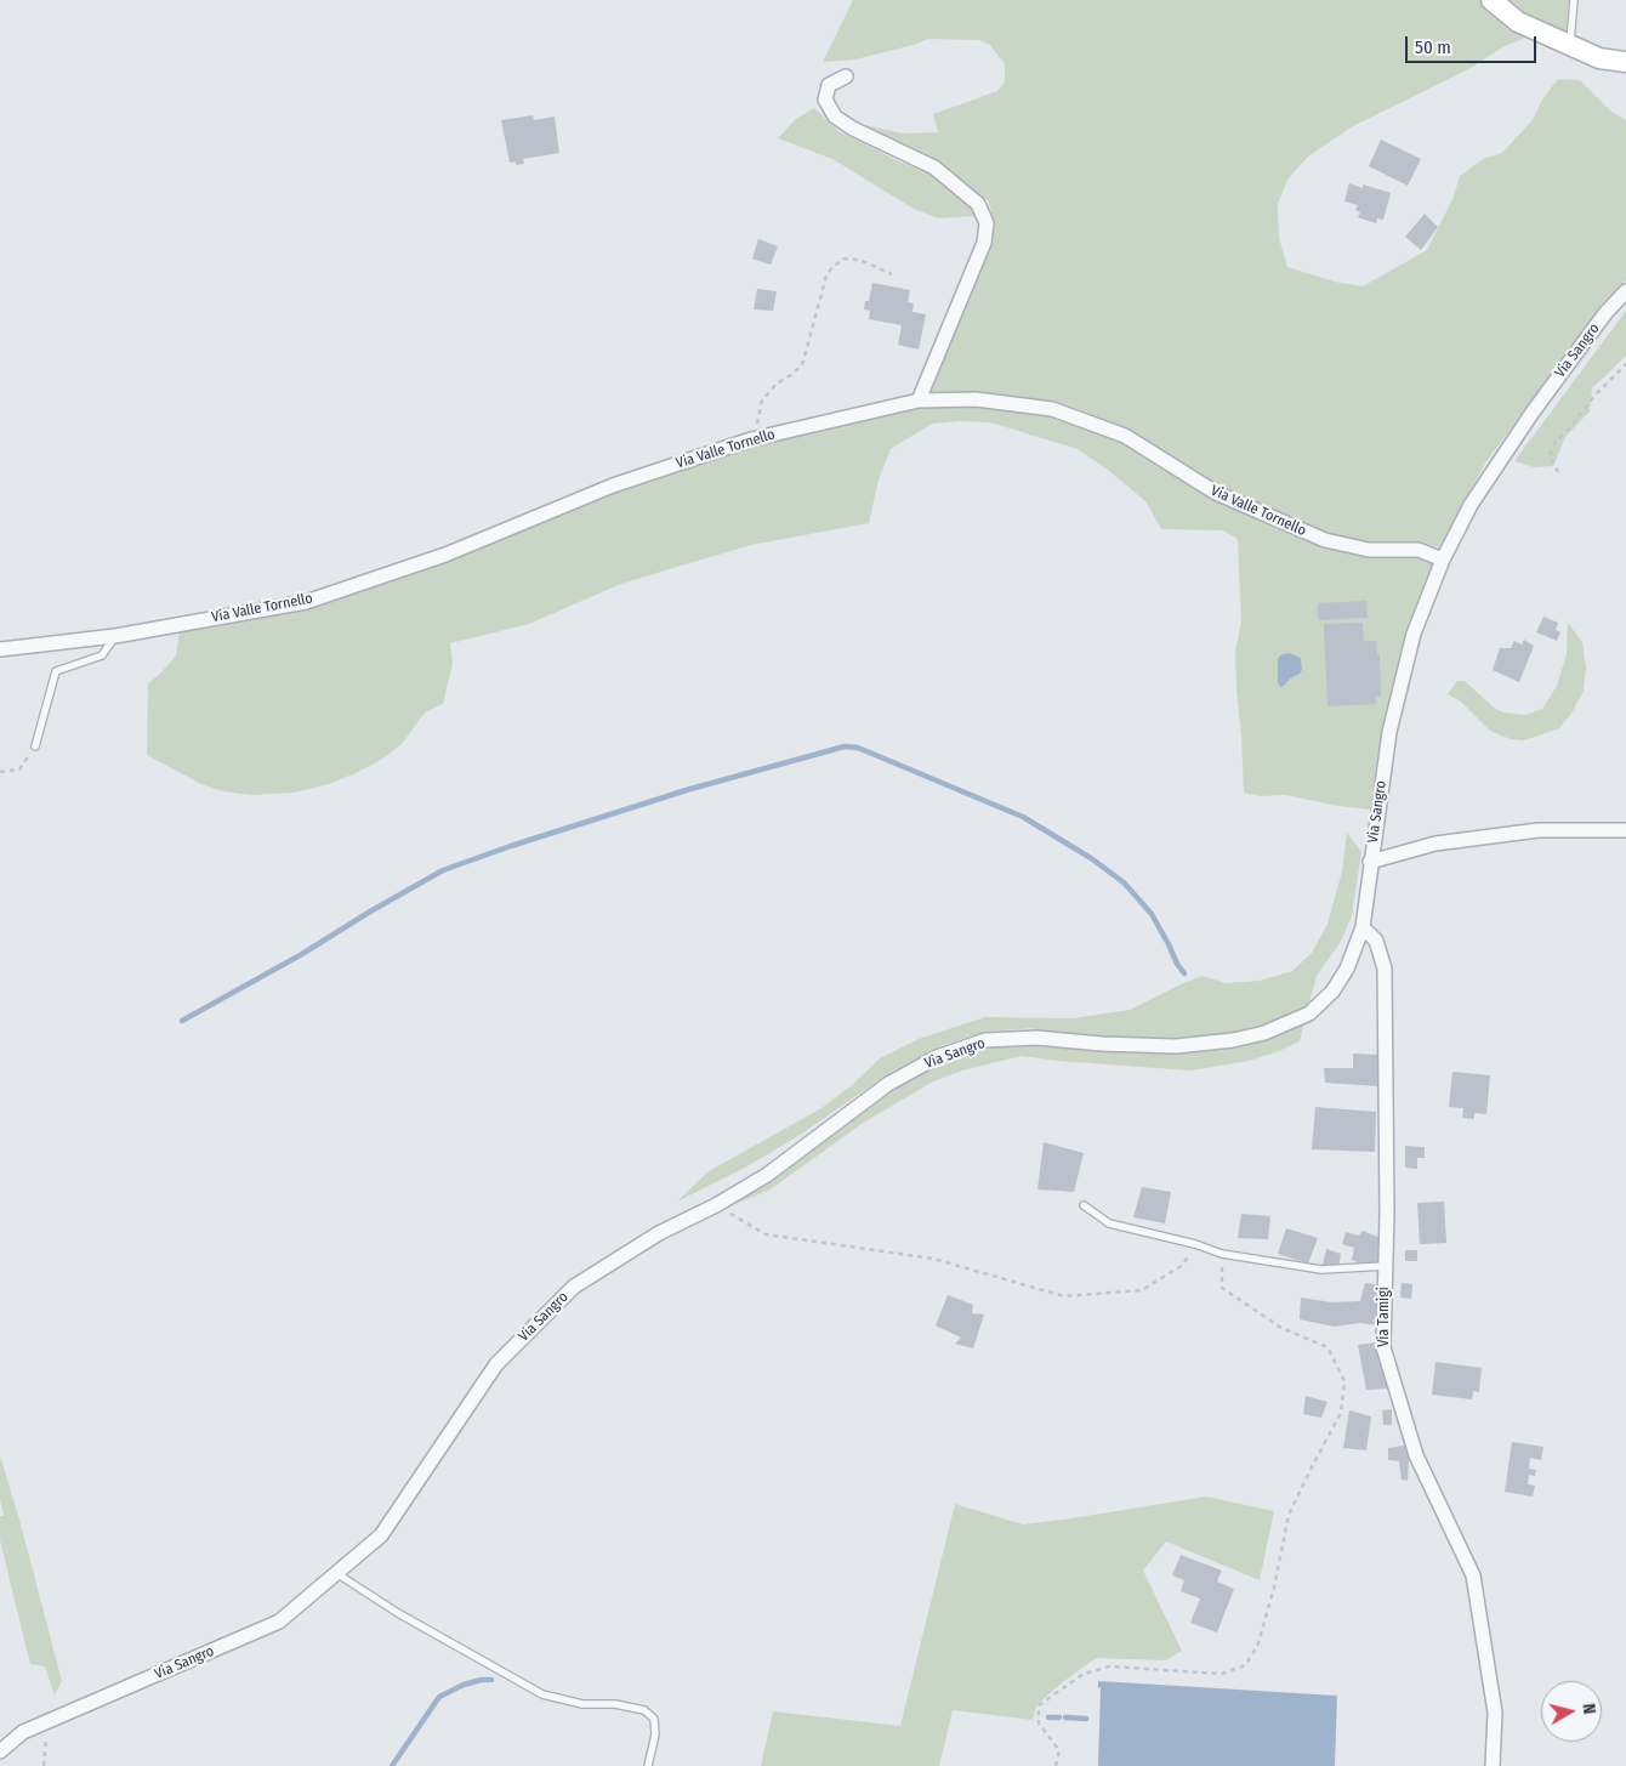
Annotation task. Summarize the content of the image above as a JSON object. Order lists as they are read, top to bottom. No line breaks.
{"streets":{"street":["Via Sangro","Via Valle Tornello","Via Tamigi"]},"crossings":[["Via Sangro","Via Valle Tornello"],["Via Sangro","Via Tamigi"]],"scale_bar":"50 m","north":"right"}
